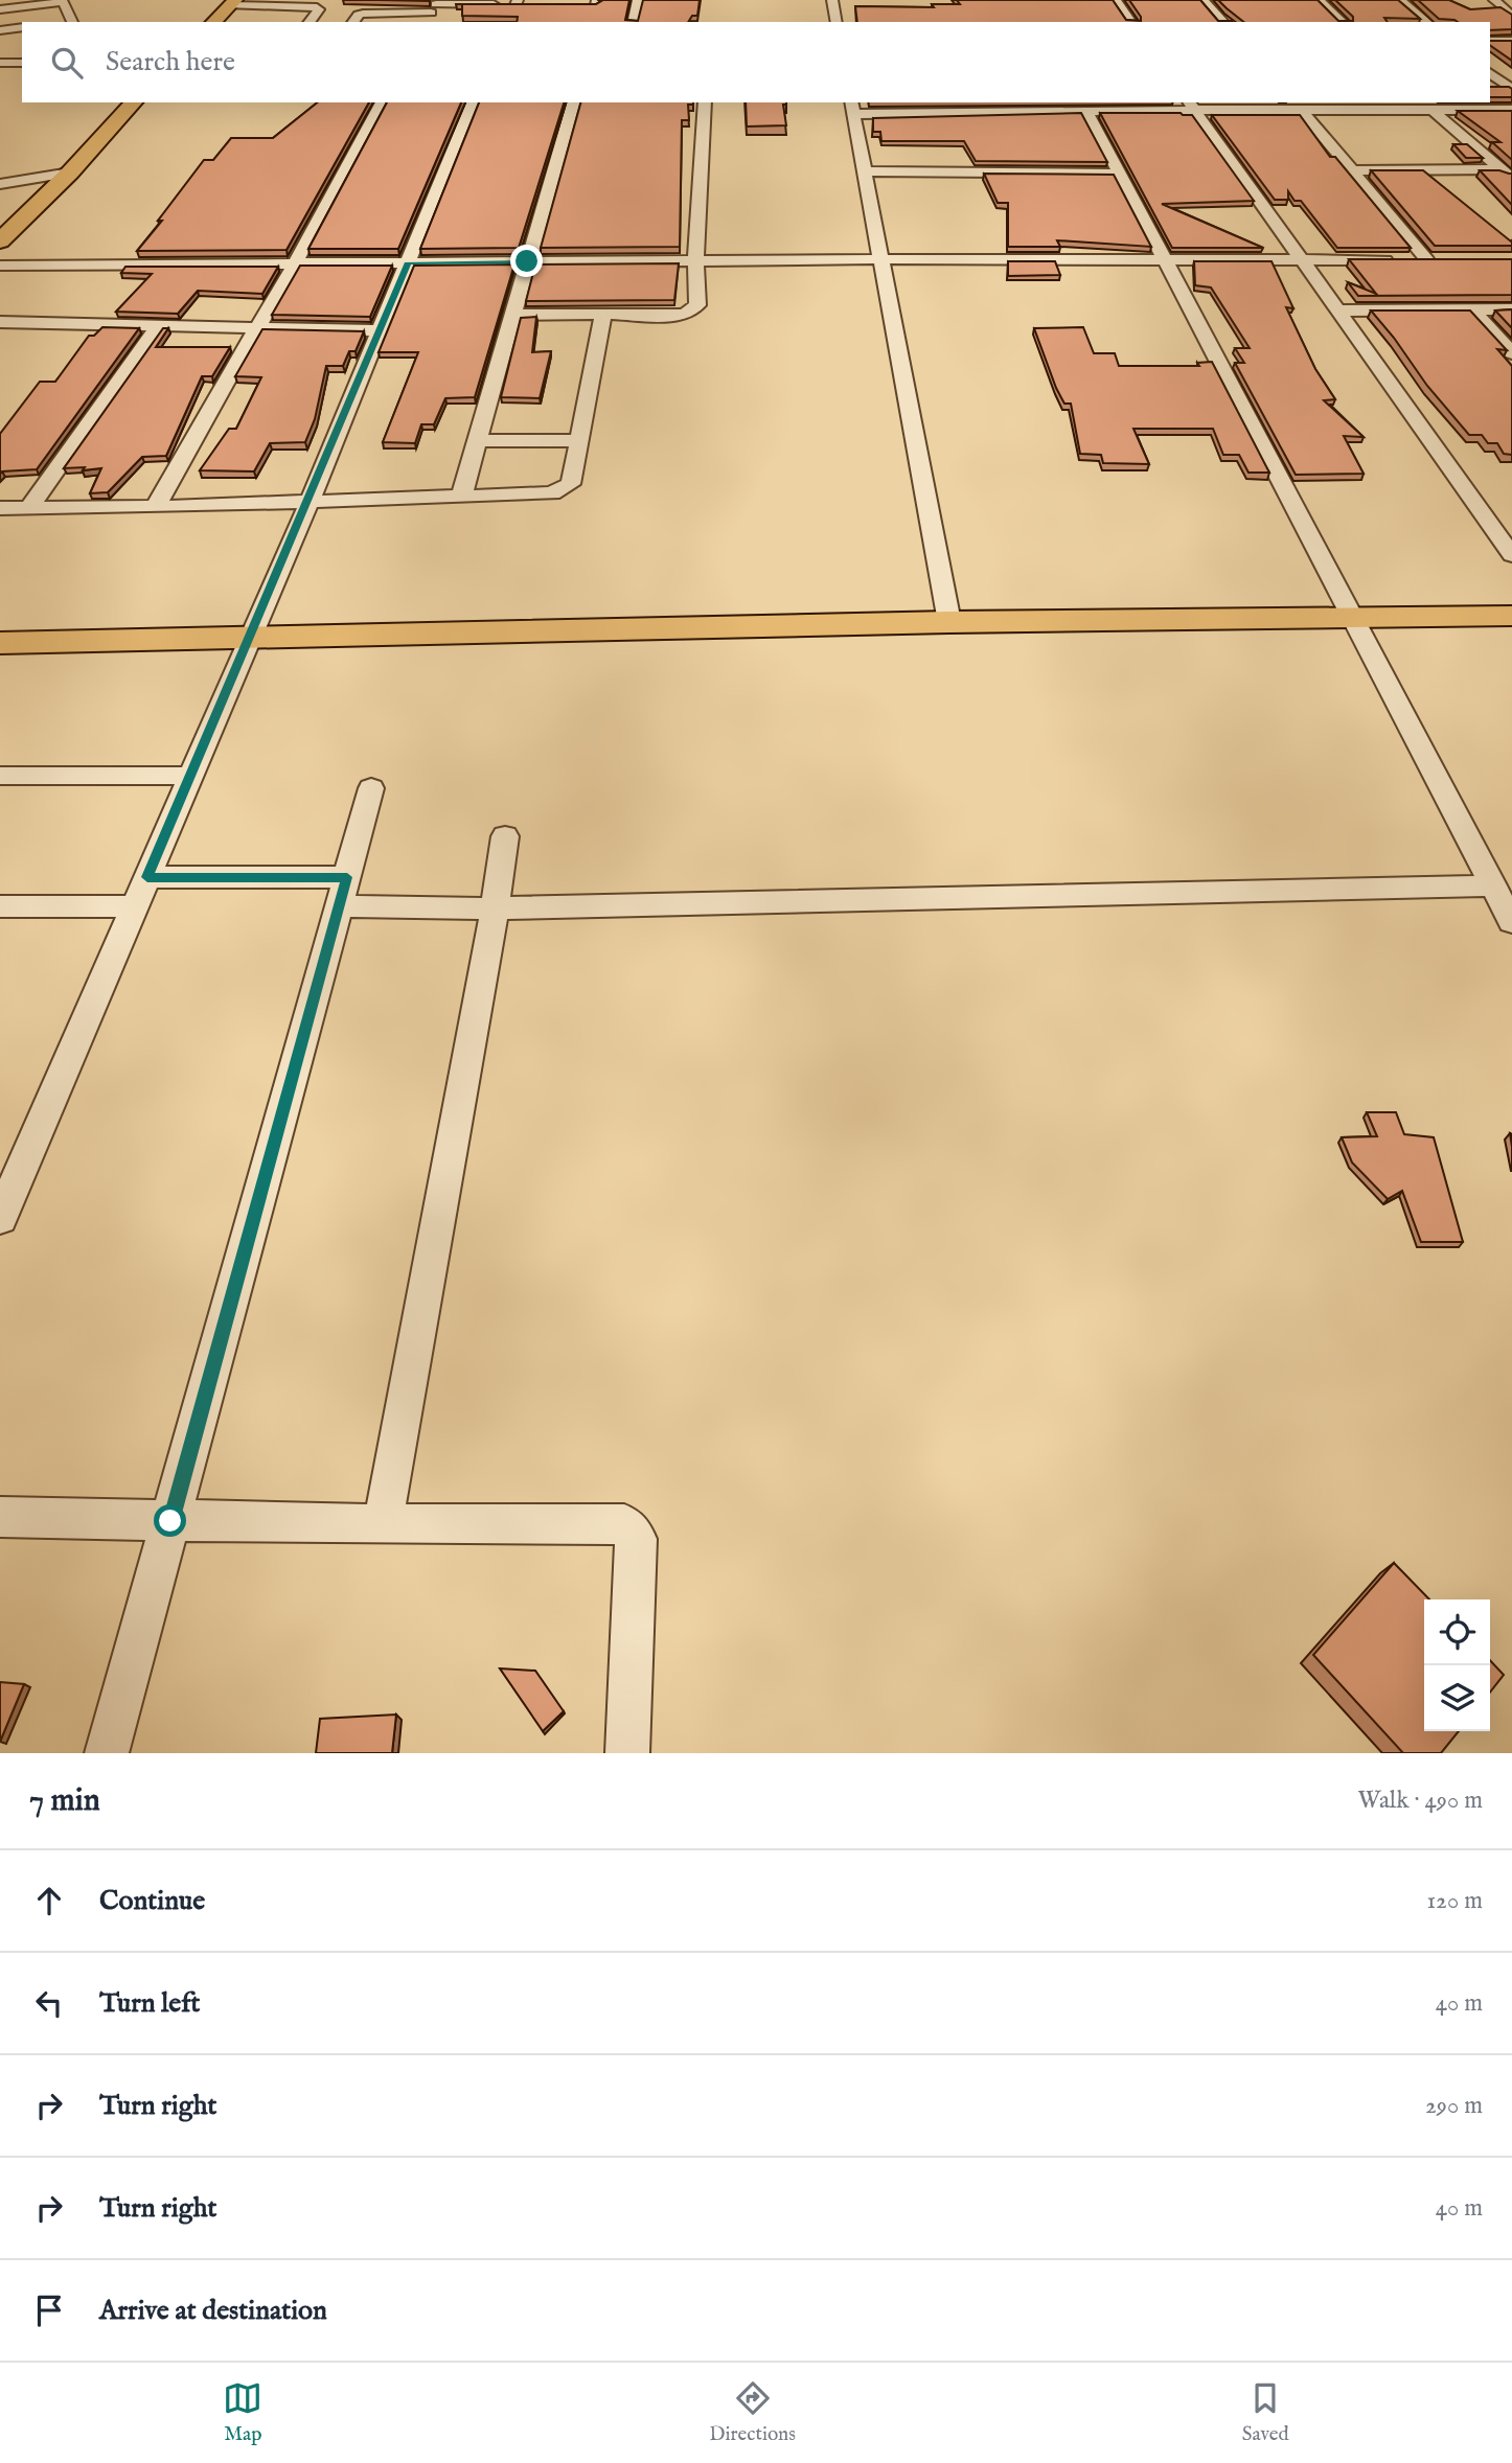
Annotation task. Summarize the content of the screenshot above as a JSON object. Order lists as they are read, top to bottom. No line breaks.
{"page":{"search":"Search here","heading":["7 min","Walk · 490 m"],"list":[["Continue","120 m"],["Turn left","40 m"],["Turn right","290 m"],["Turn right","40 m"],"Arrive at destination"],"nav":["Map","Directions","Saved"]}}
